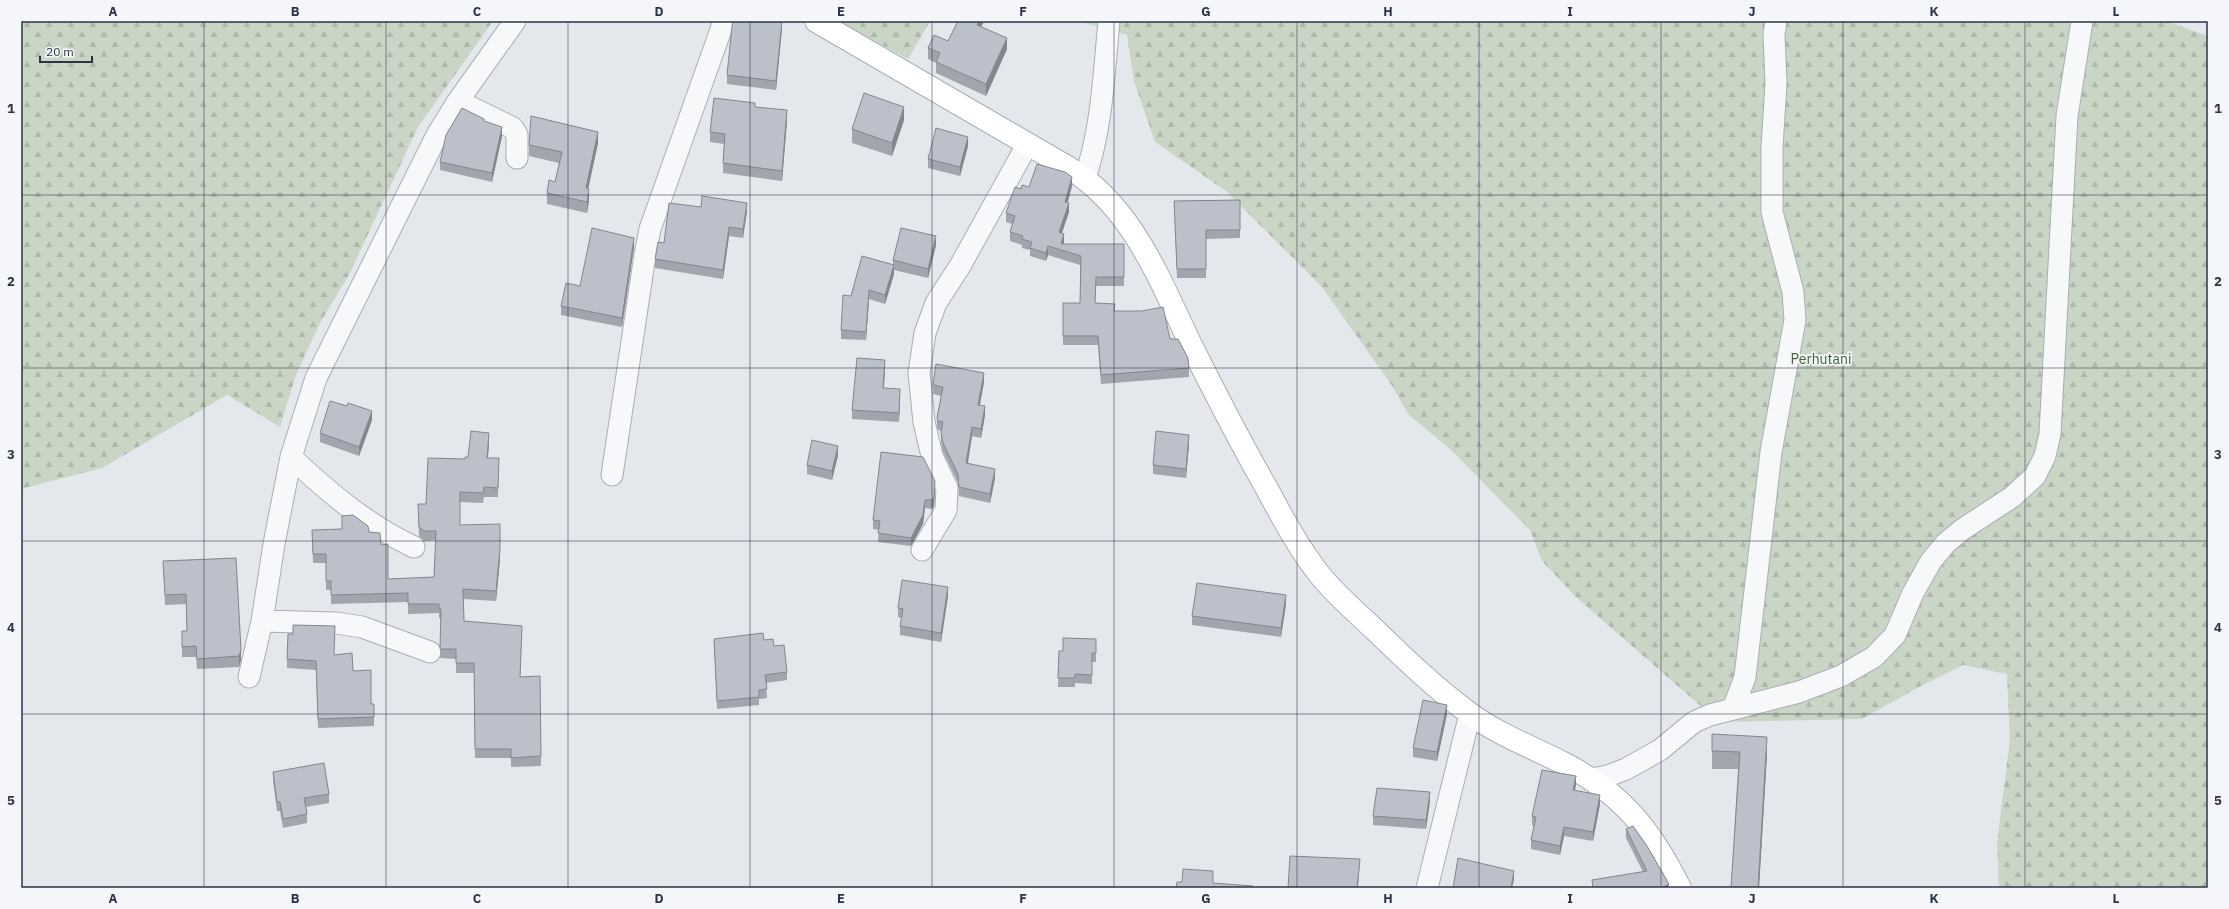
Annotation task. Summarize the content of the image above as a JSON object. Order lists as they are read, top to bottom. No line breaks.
{"parks":["Perhutani"],"scale_bar":"20 m","grid":{"columns":["A","B","C","D","E","F","G","H","I","J","K","L"],"rows":["1","2","3","4","5"]}}
